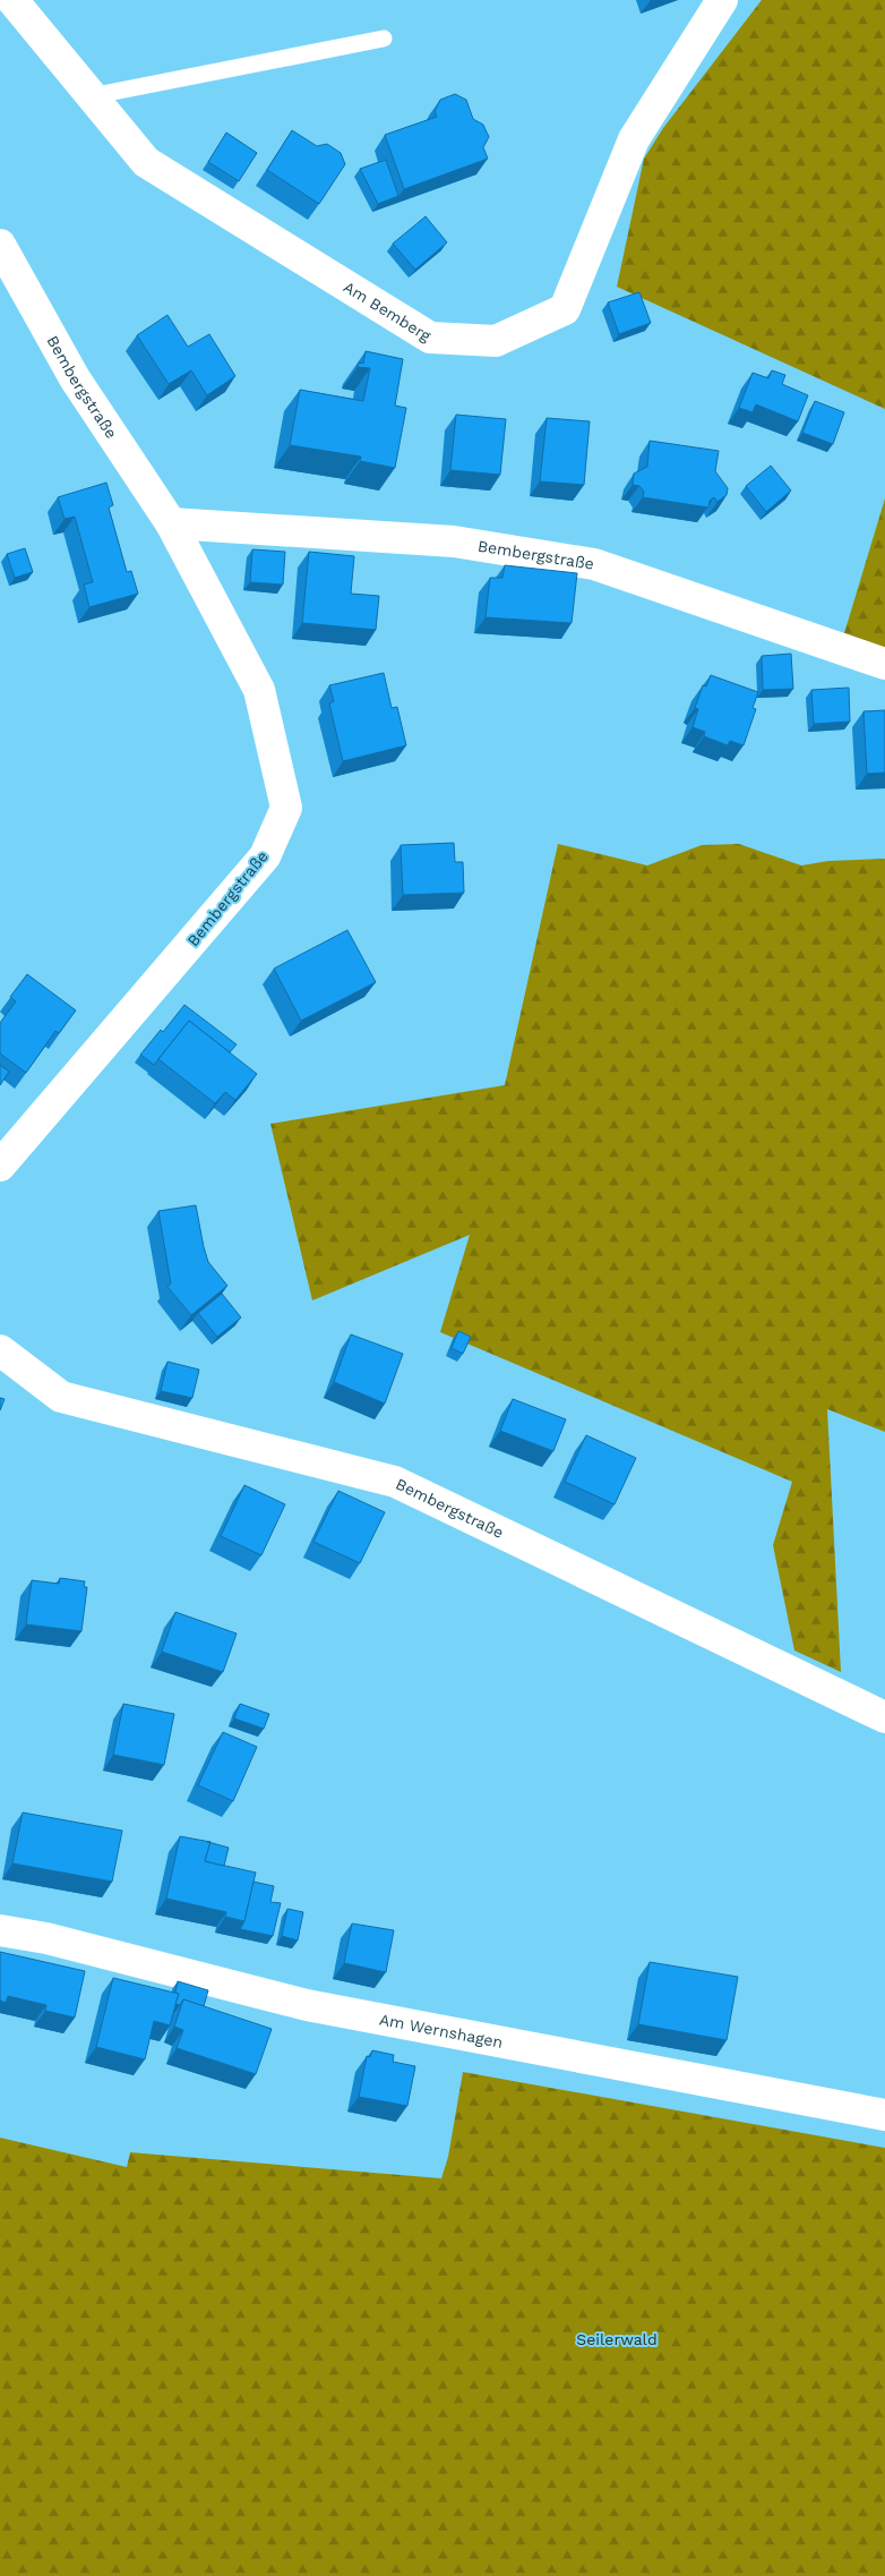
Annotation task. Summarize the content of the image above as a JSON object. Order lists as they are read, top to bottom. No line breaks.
{"streets":{"street":["Am Bemberg","Bembergstraße","Am Wernshagen"]},"parks":["Seilerwald"]}
